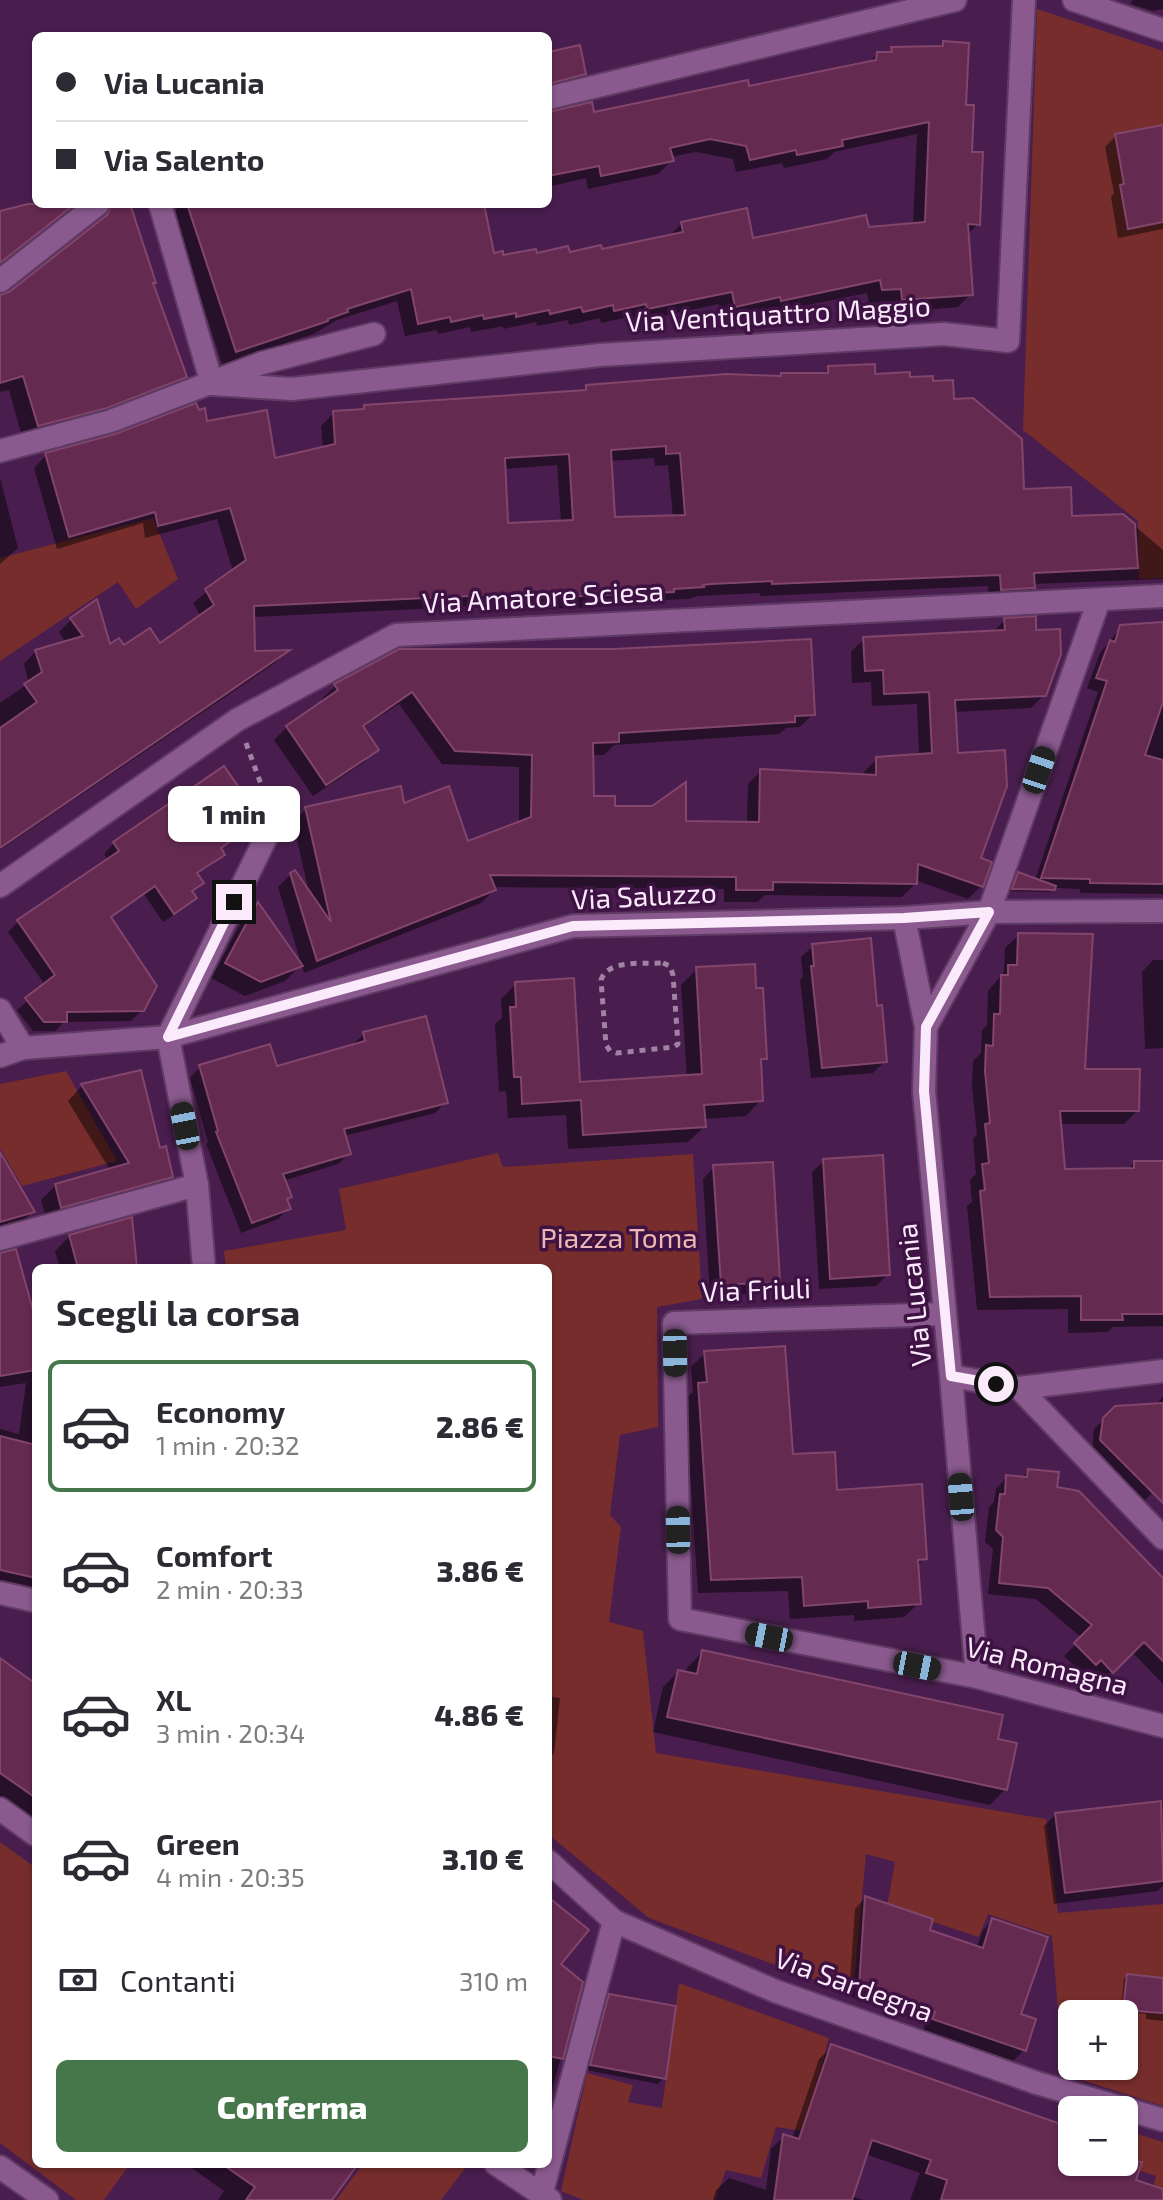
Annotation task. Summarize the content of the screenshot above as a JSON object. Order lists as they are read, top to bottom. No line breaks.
{"streets":{"street":["Via Ventiquattro Maggio","Via Amatore Sciesa","Via Saluzzo","Via Friuli","Via Lucania","Via Romagna","Via Sardegna"]},"crossings":[["Via Amatore Sciesa","Via Lucania"],["Via Saluzzo","Via Lucania"],["Via Friuli","Via Lucania"],["Via Friuli","Via Romagna"]],"parks":["Piazza Toma"],"page":{"banner":["Via Lucania","Via Salento"],"bubble":"1 min","heading":"Scegli la corsa","list":[{"name":"Economy","note":"1 min · 20:32","value":"2.86 €"},{"name":"Comfort","note":"2 min · 20:33","value":"3.86 €"},{"name":"XL","note":"3 min · 20:34","value":"4.86 €"},{"name":"Green","note":"4 min · 20:35","value":"3.10 €"}],"pay":["Contanti","310 m"],"map_buttons":["+","−"],"buttons":"Conferma"}}
